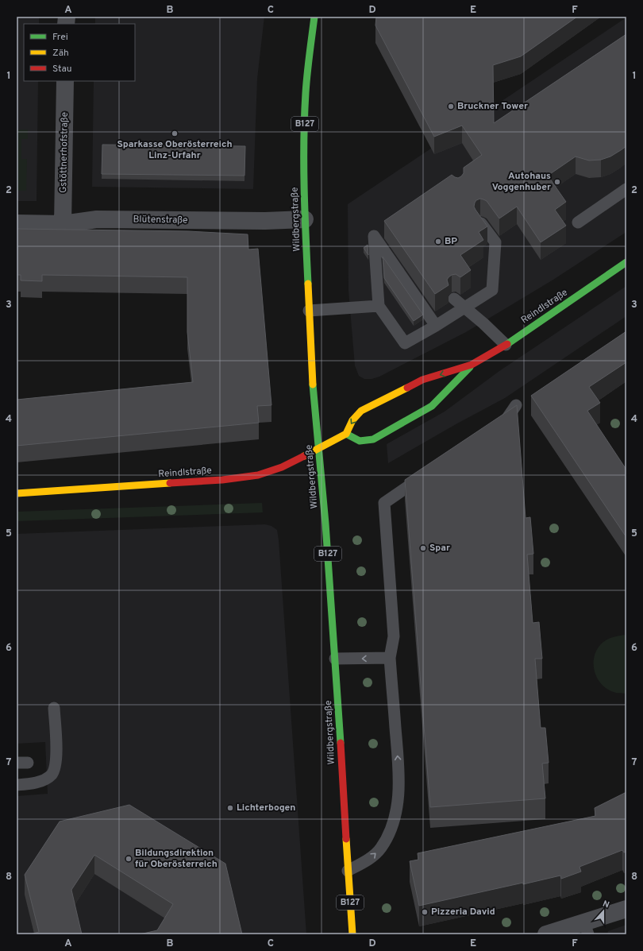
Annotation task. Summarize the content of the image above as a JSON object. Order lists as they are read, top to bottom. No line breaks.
{"streets":{"main road":["B127","Wildbergstraße","Reindlstraße"],"street":["Gstöttnerhofstraße","Blütenstraße"]},"crossings":[["Gstöttnerhofstraße","Blütenstraße"],["Wildbergstraße","Blütenstraße"],["Wildbergstraße","Reindlstraße"]],"places":["Bruckner Tower","Sparkasse Oberösterreich Linz-Urfahr","Autohaus Voggenhuber","BP","Spar","Lichterbogen","Bildungsdirektion für Oberösterreich","Pizzeria David"],"legend":["Frei","Zäh","Stau"],"north":"top","grid":{"columns":["A","B","C","D","E","F"],"rows":["1","2","3","4","5","6","7","8"]}}
